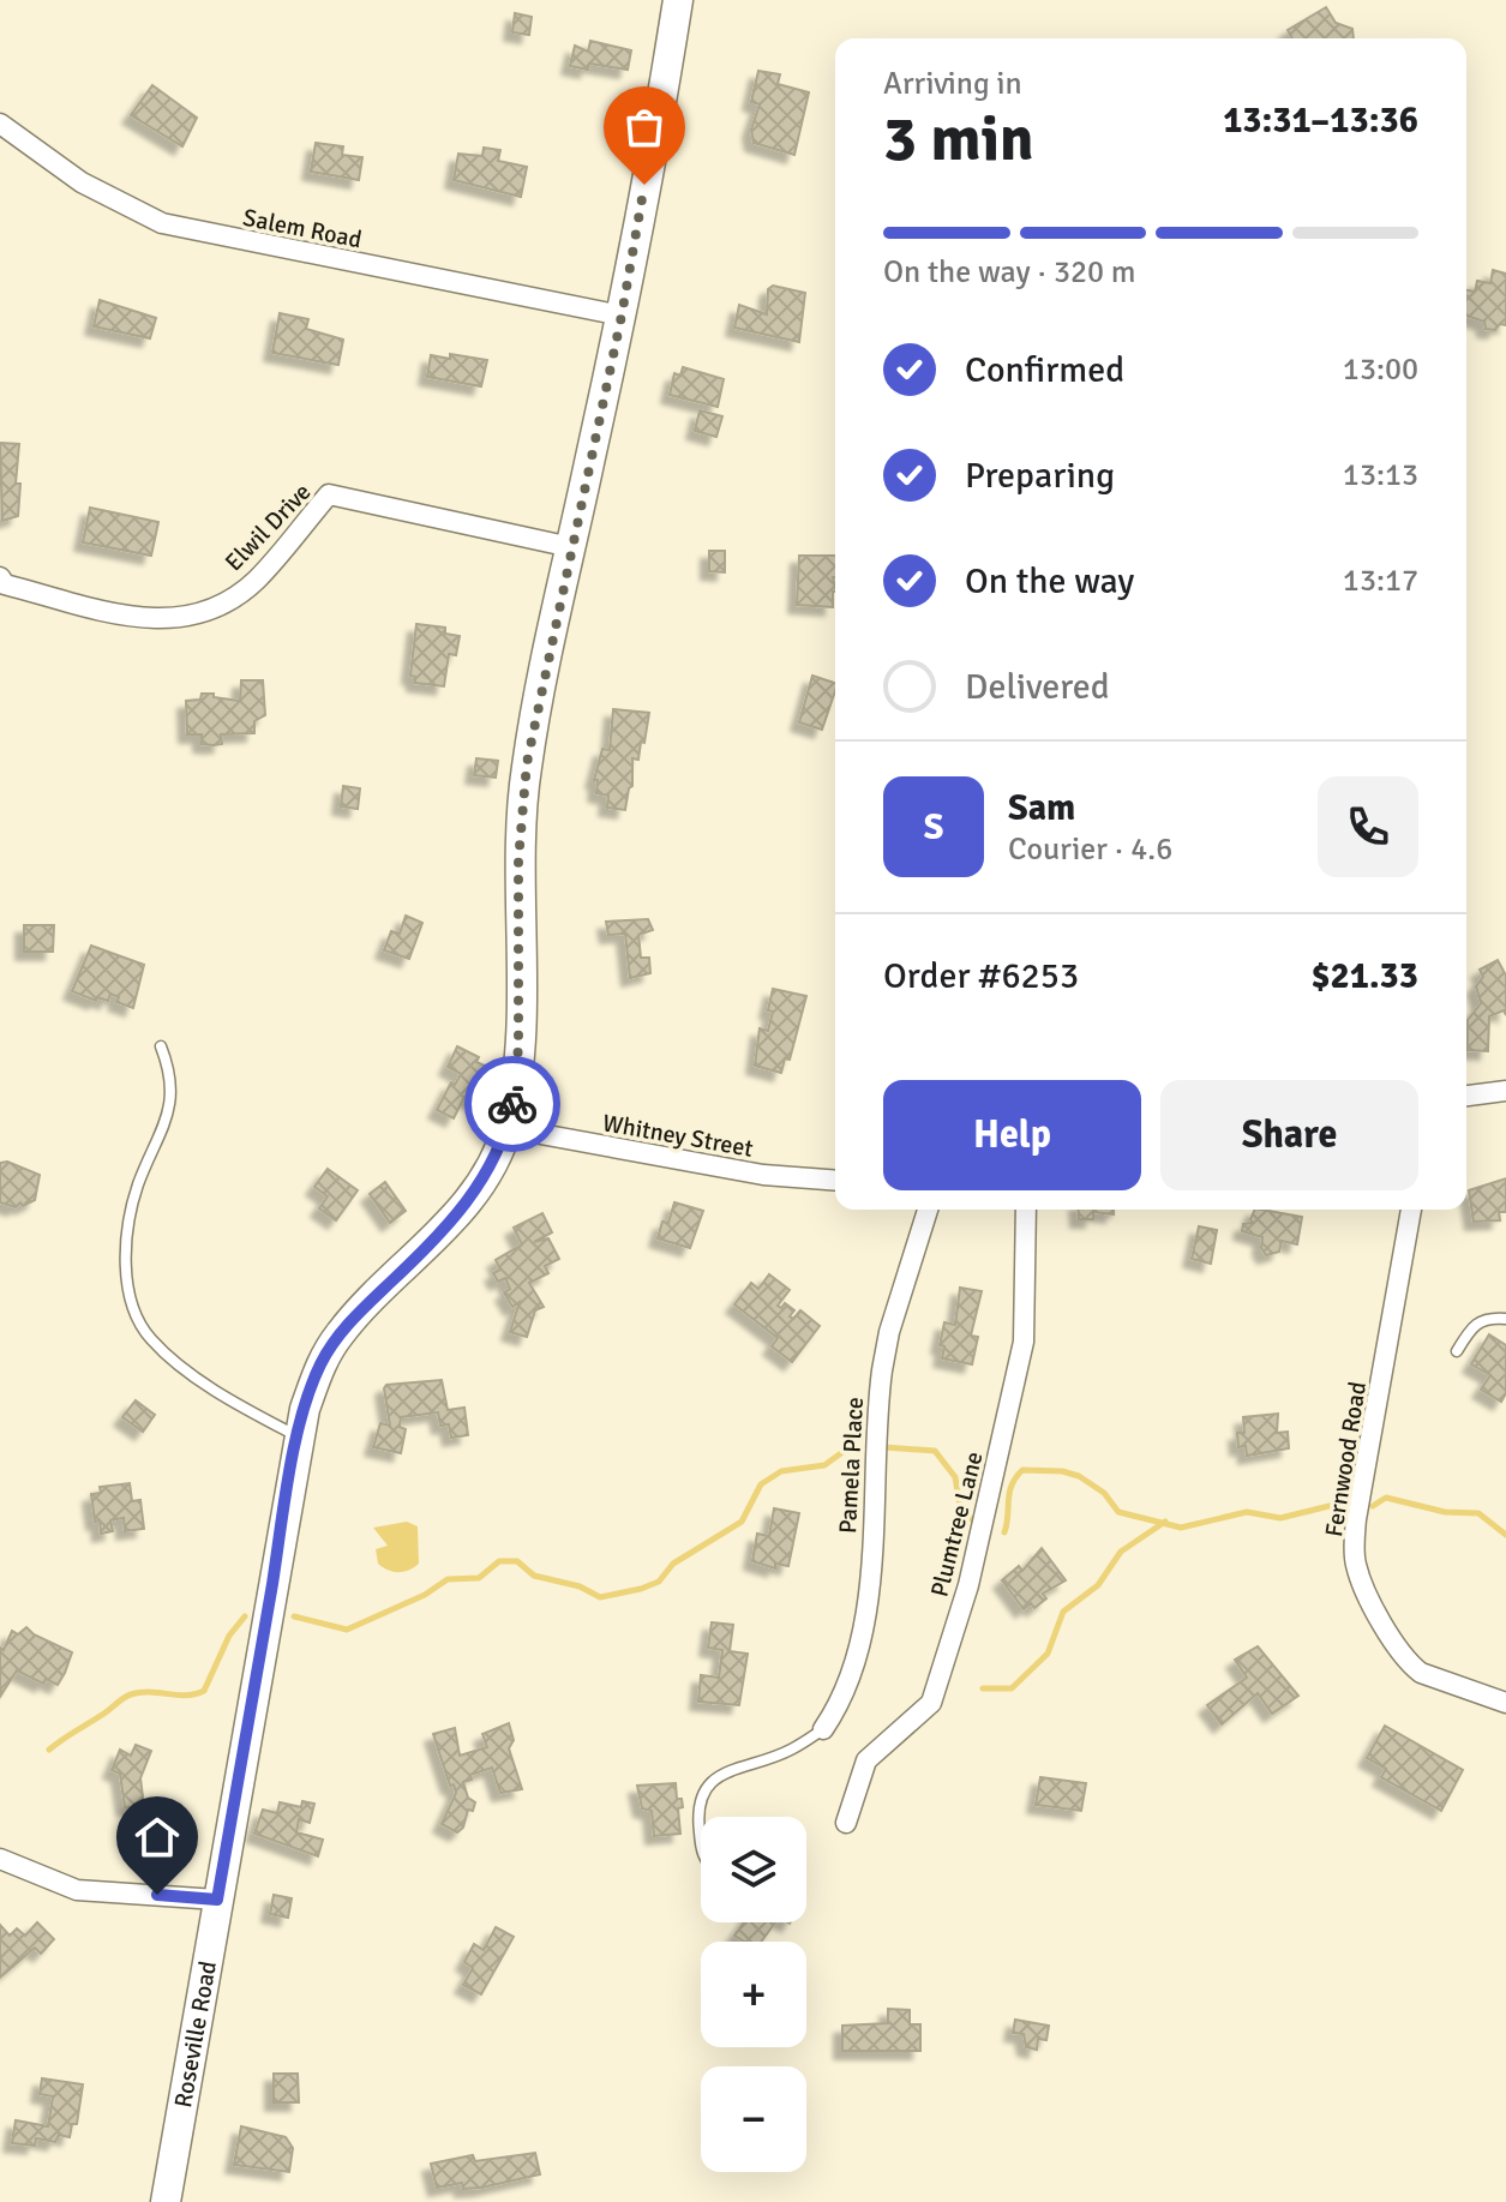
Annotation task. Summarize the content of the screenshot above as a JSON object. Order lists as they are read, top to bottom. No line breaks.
{"streets":{"street":["Salem Road","Elwil Drive","Whitney Street","Fernwood Road","Pamela Place","Plumtree Lane","Roseville Road"]},"crossings":[["Salem Road","Roseville Road"],["Elwil Drive","Roseville Road"],["Whitney Street","Roseville Road"]],"page":{"heading":["3 min","Arriving in","13:31–13:36"],"panel":["Sam","Courier · 4.6","Order #6253","$21.33"],"bar":"On the way · 320 m","list":[["Confirmed","13:00"],["Preparing","13:13"],["On the way","13:17"],"Delivered"],"round":"S","buttons":["Help","Share"],"map_buttons":["+","−"]}}
